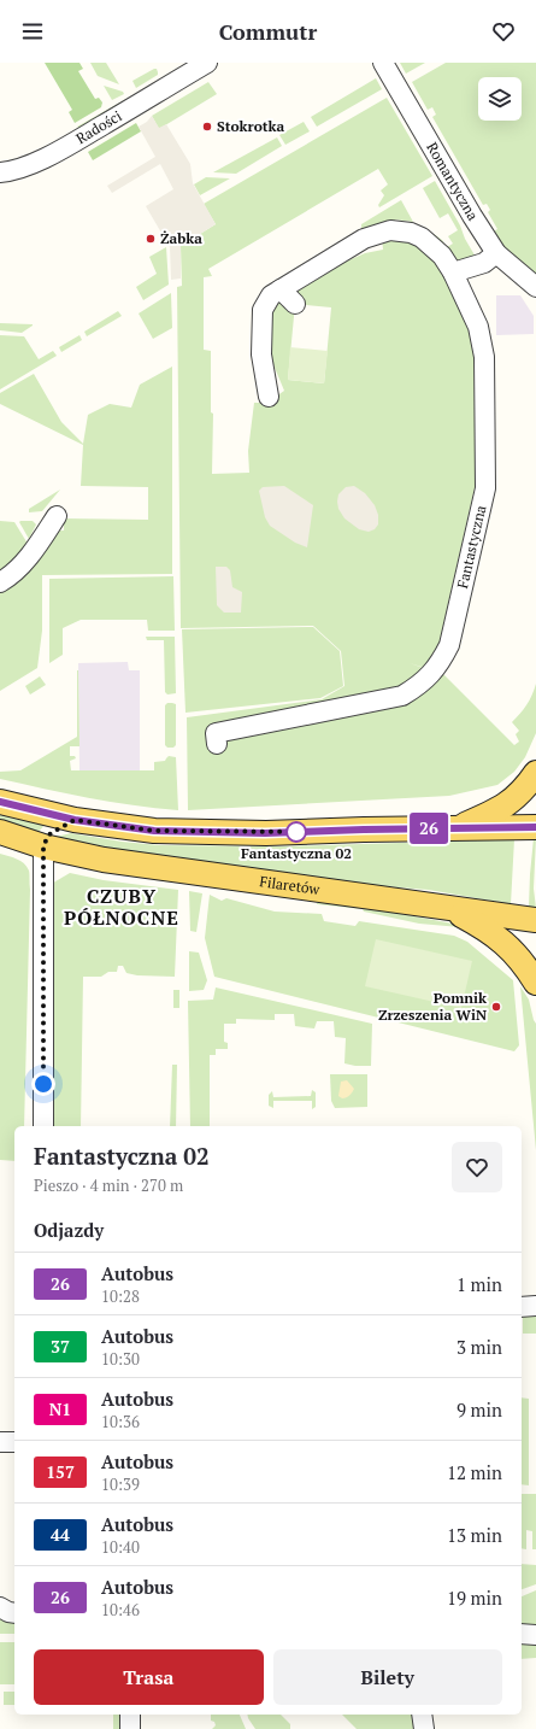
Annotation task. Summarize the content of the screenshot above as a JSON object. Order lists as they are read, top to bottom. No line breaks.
{"streets":{"main road":["Filaretów"],"street":["Radości","Romantyczna","Fantastyczna"]},"districts":["CZUBY PÓŁNOCNE"],"places":["Stokrotka","Żabka","Fantastyczna 02","Pomnik Zrzeszenia WiN"],"lines":["bus line 26"],"page":{"header":"Commutr","on_map":"26","heading":[["Fantastyczna 02","Pieszo · 4 min · 270 m"],"Odjazdy"],"list":[{"mark":"26","name":"Autobus","note":"10:28","value":"1 min"},{"mark":"37","name":"Autobus","note":"10:30","value":"3 min"},{"mark":"N1","name":"Autobus","note":"10:36","value":"9 min"},{"mark":"157","name":"Autobus","note":"10:39","value":"12 min"},{"mark":"44","name":"Autobus","note":"10:40","value":"13 min"},{"mark":"26","name":"Autobus","note":"10:46","value":"19 min"}],"buttons":["Trasa","Bilety"]}}
